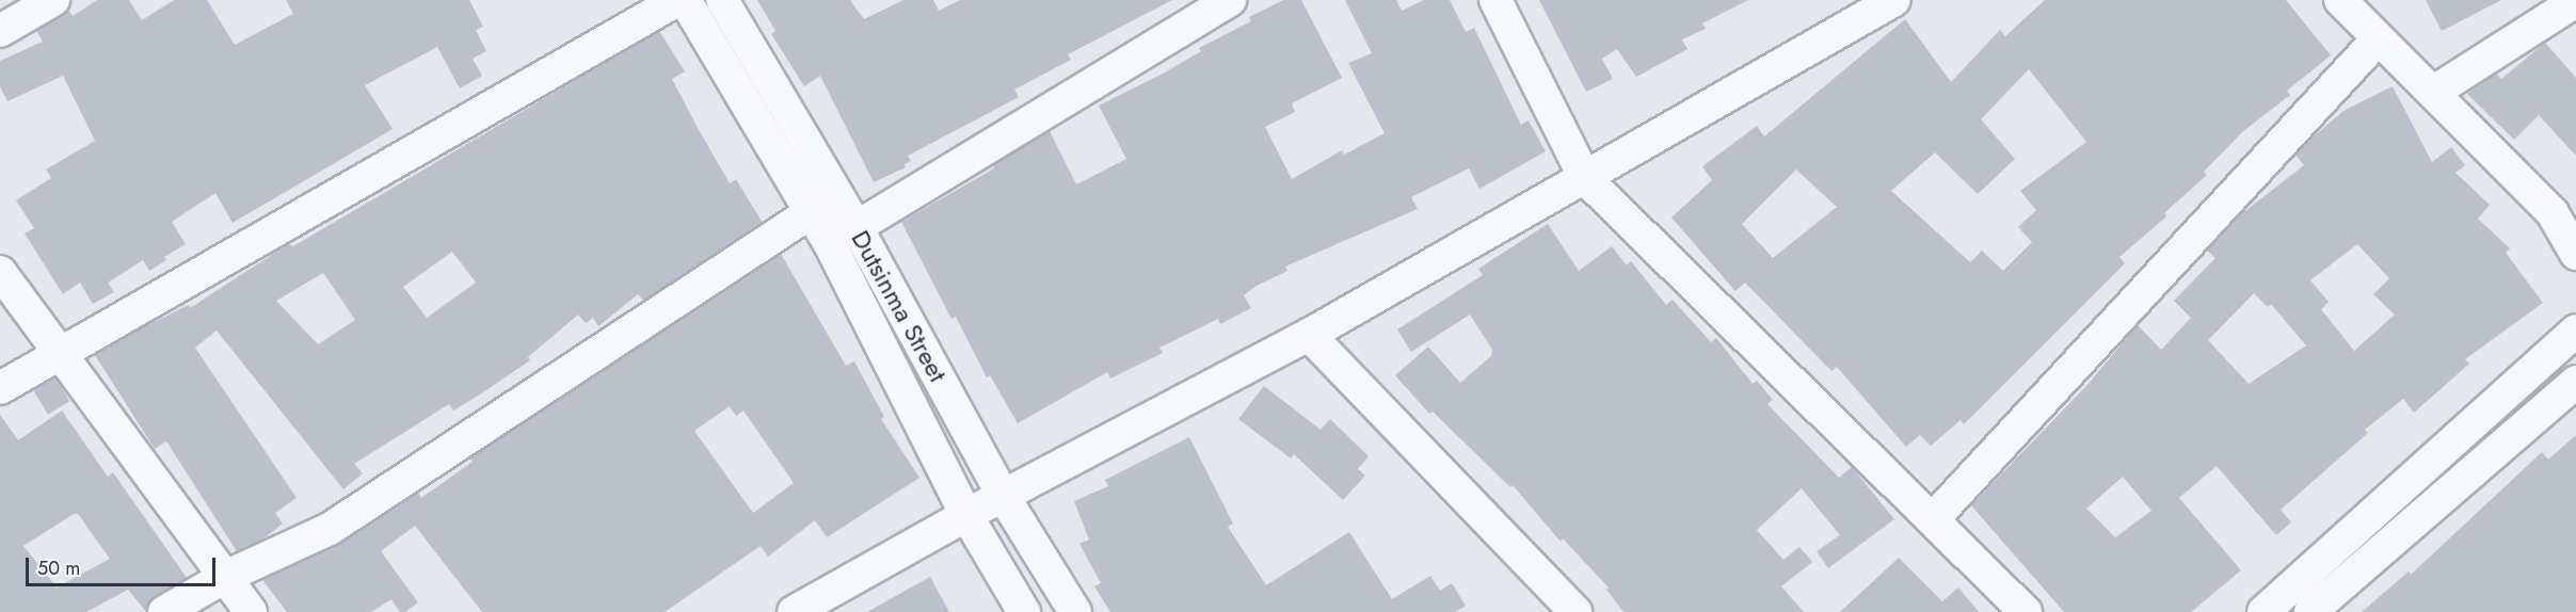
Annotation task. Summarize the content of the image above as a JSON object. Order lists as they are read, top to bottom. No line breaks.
{"streets":{"street":["Dutsinma Street"]},"scale_bar":"50 m"}
